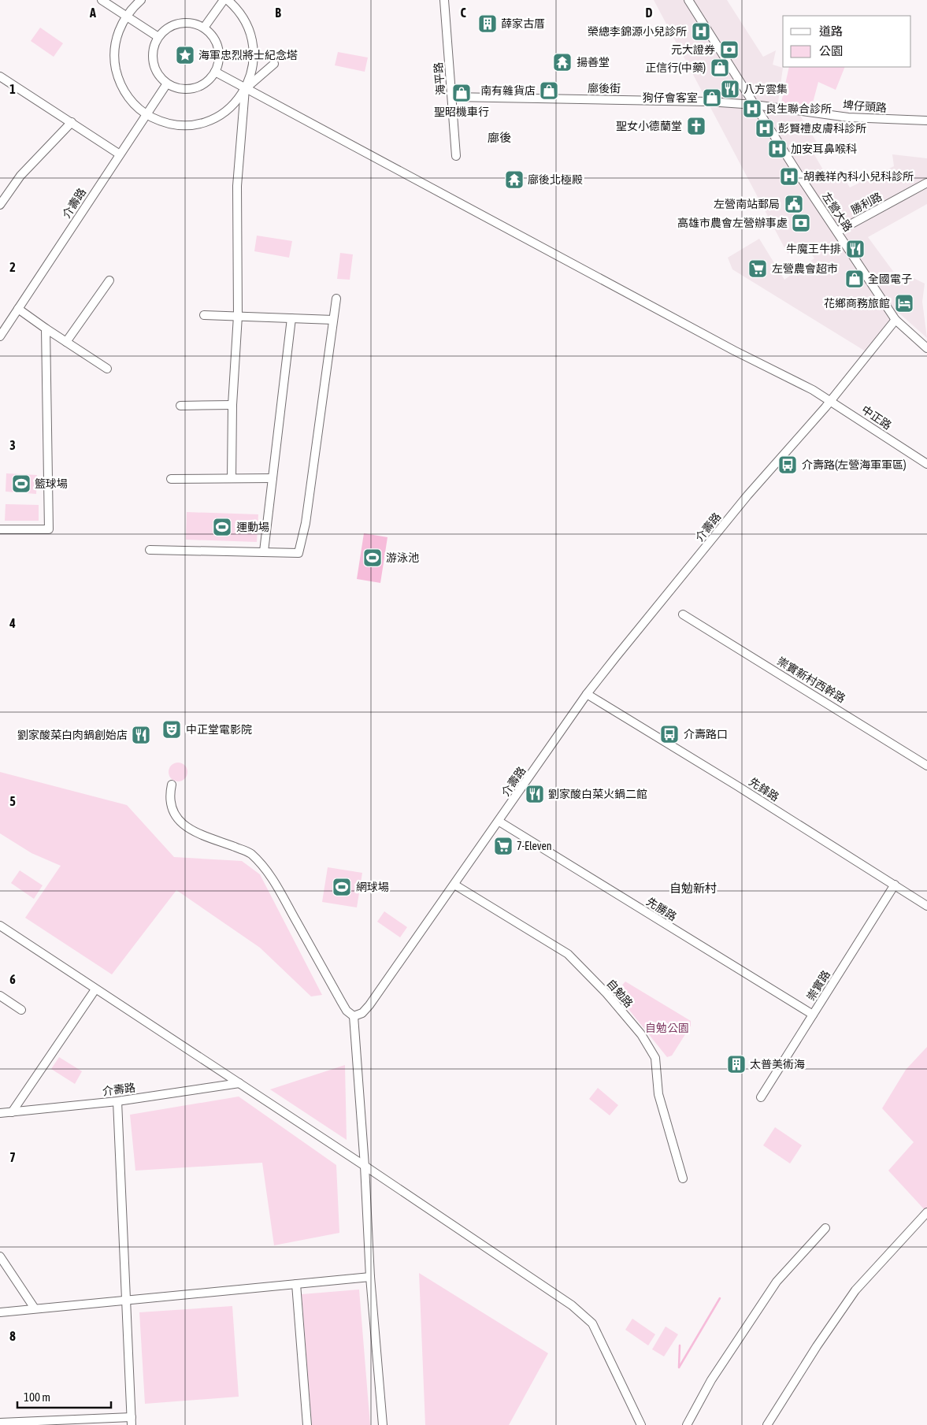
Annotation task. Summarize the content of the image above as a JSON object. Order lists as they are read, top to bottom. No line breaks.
{"streets":{"street":["海平路","廍後街","埤仔頭路","介壽路","勝利路","左營大路","中正路","崇實新村西幹路","先鋒路","先勝路","崇實路","自勉路"]},"crossings":[["海平路","廍後街"],["廍後街","埤仔頭路"],["廍後街","左營大路"],["埤仔頭路","左營大路"],["介壽路","左營大路"],["介壽路","中正路"],["介壽路","先鋒路"],["介壽路","先勝路"],["介壽路","自勉路"],["勝利路","左營大路"],["先鋒路","崇實路"],["先勝路","崇實路"]],"districts":["廍後","自勉新村"],"parks":["自勉公園"],"places":{"building":["薛家古厝","太普美術海"],"hospital":["榮總李錦源小兒診所","良生聯合診所","彭賢禮皮膚科診所","加安耳鼻喉科","胡義祥內科小兒科診所"],"bank":["元大證券","高雄市農會左營辦事處"],"place":["海軍忠烈將士紀念塔"],"temple":["揚善堂","廍後北極殿"],"shop":["正信行(中藥)","南有雜貨店","聖昭機車行","狗仔會客室","全國電子"],"restaurant":["八方雲集","牛魔王牛排","劉家酸菜白肉鍋創始店","劉家酸白菜火鍋二館"],"church":["聖女小德蘭堂"],"public building":["左營南站郵局"],"supermarket":["左營農會超市","7-Eleven"],"hotel":["花鄉商務旅館"],"bus stop":["介壽路(左營海軍軍區)","介壽路口"],"sports":["籃球場","運動場","游泳池","網球場"],"theatre":["中正堂電影院"]},"legend":["道路","公園"],"scale_bar":"100 m","grid":{"columns":["A","B","C","D"],"rows":["1","2","3","4","5","6","7","8"]}}
